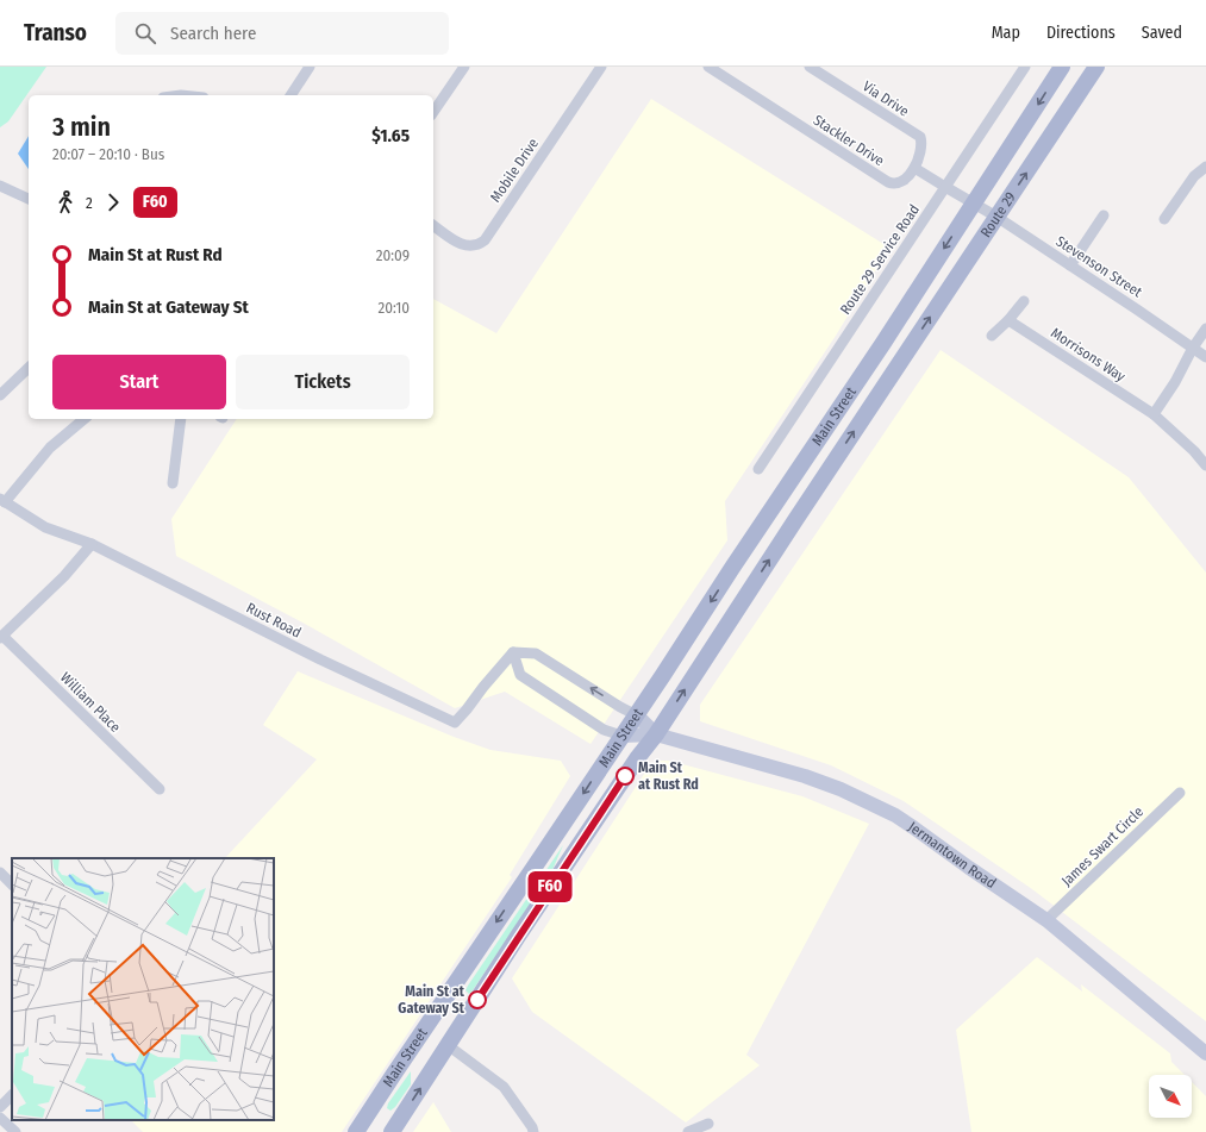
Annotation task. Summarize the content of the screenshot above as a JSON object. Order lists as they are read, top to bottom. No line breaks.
{"streets":{"main road":["Route 29","Main Street","Jermantown Road"],"street":["Via Drive","Stackler Drive","Mobile Drive","Route 29 Service Road","Stevenson Street","Morrisons Way","Rust Road","William Place","James Swart Circle"]},"crossings":[["Via Drive","Stackler Drive"],["Route 29","Stevenson Street"],["Route 29","Main Street"],["Main Street","Jermantown Road"],["James Swart Circle","Jermantown Road"]],"places":["Main St at Rust Rd","Main St at Gateway St"],"lines":["bus line F60"],"north":"bottom right","page":{"header":"Transo","search":"Search here","nav":["Map","Directions","Saved"],"on_map":"F60","heading":["3 min","20:07 – 20:10 · Bus","$1.65"],"legs":["2","F60"],"list":[{"name":"Main St at Rust Rd","value":"20:09"},{"name":"Main St at Gateway St","value":"20:10"}],"buttons":["Start","Tickets"]}}
